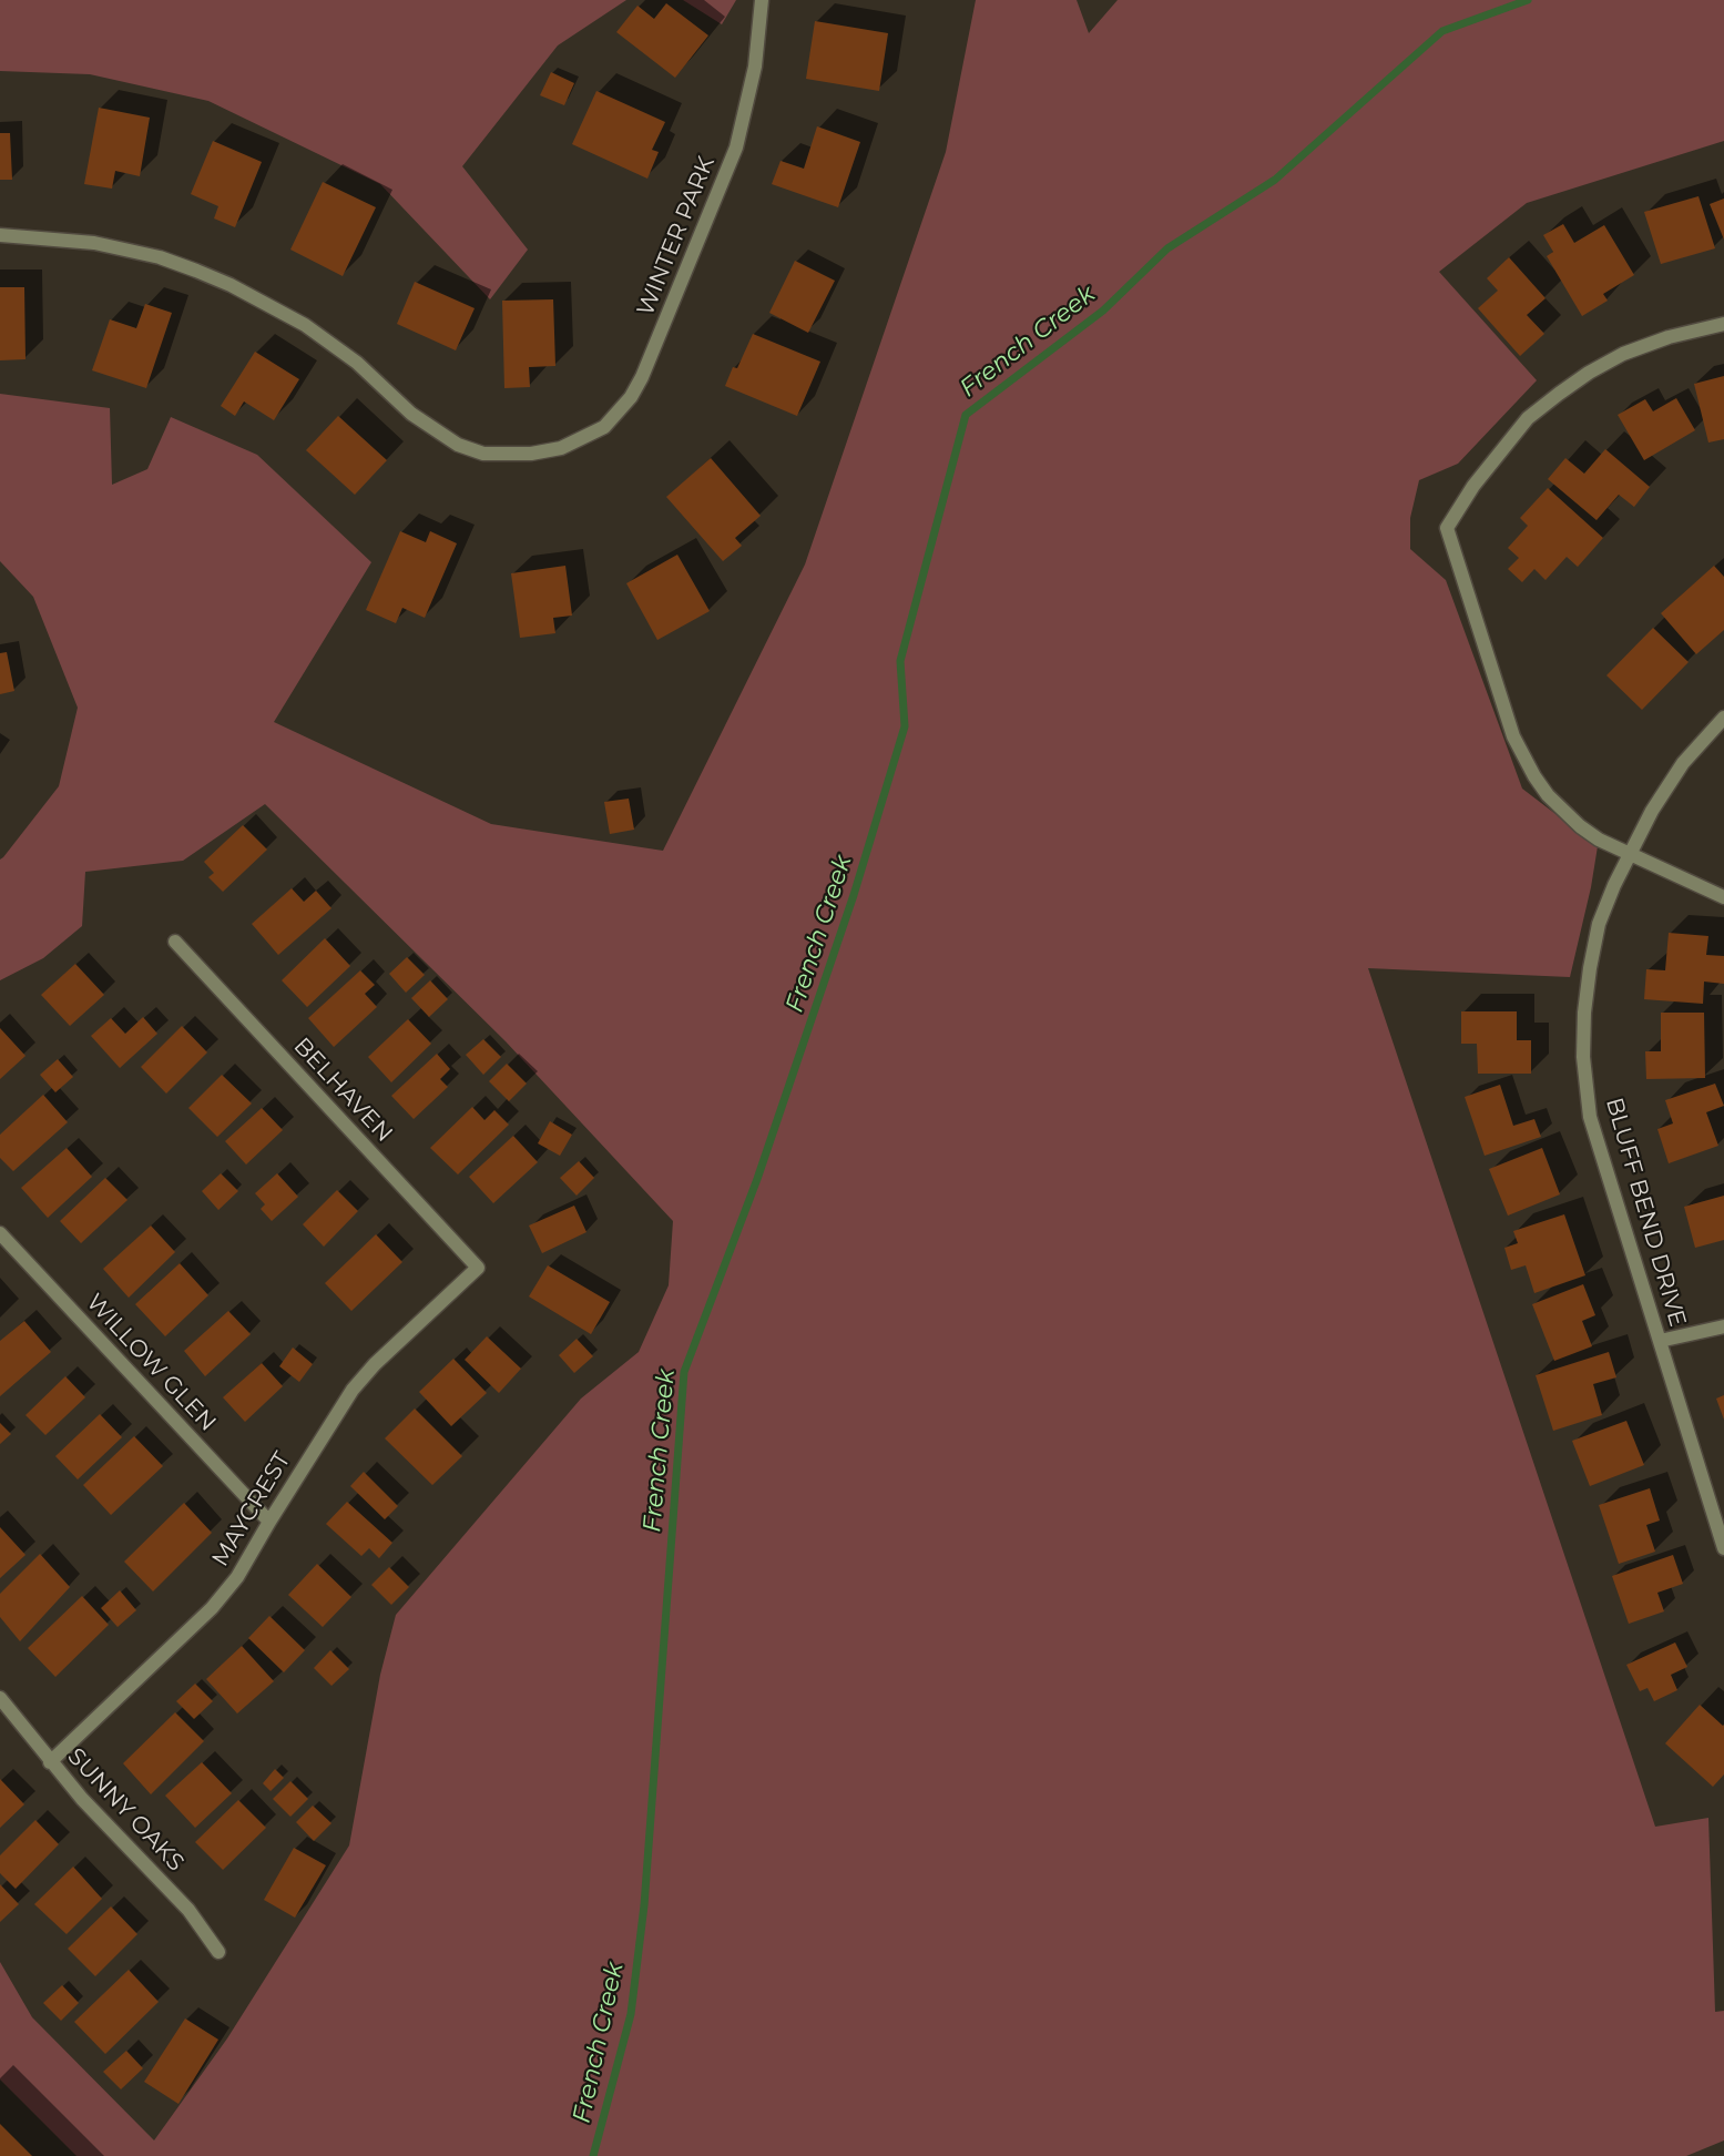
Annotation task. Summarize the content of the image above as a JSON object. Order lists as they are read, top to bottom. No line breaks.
{"streets":{"street":["WINTER PARK","BELHAVEN","BLUFF BEND DRIVE","WILLOW GLEN","MAYCREST","SUNNY OAKS"]},"crossings":[["BELHAVEN","MAYCREST"],["WILLOW GLEN","MAYCREST"],["MAYCREST","SUNNY OAKS"]],"water":["French Creek"]}
